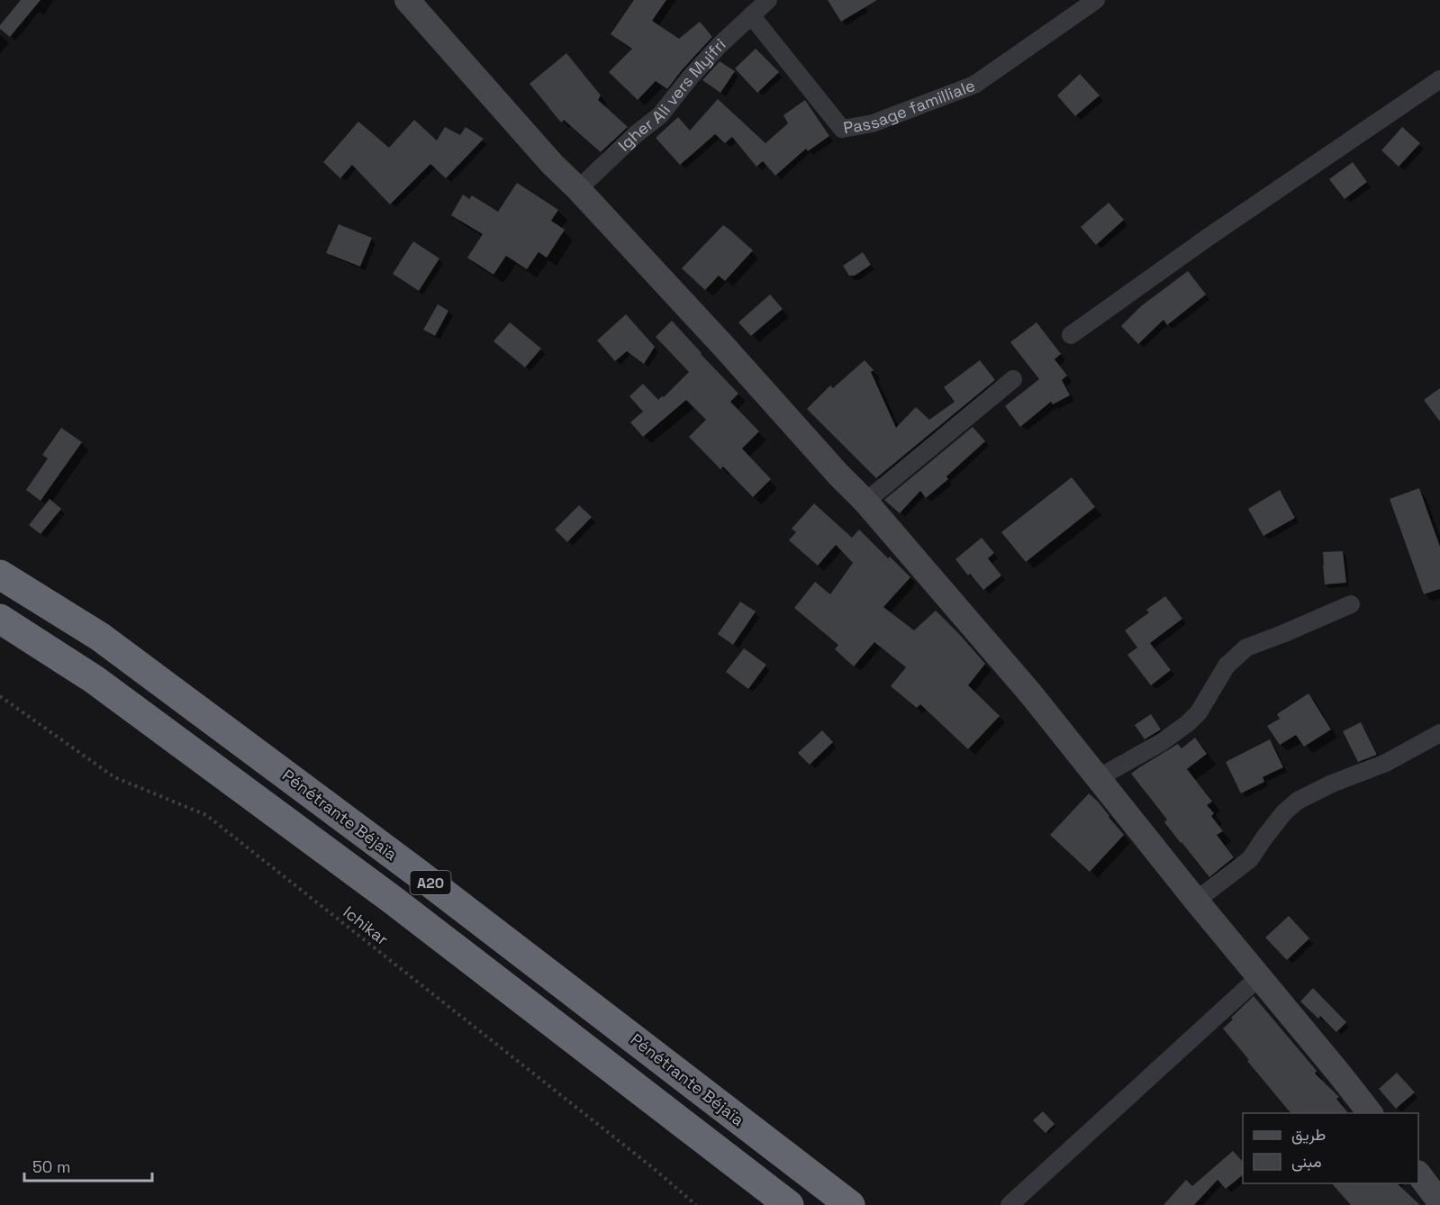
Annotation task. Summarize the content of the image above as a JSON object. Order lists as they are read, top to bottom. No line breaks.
{"streets":{"highway":["Pénétrante Béjaïa","A20"],"street":["Igher Ali vers Myifri","Passage familliale"],"path":["Ichikar"]},"crossings":[["Igher Ali vers Myifri","Passage familliale"]],"legend":["طريق","مبنى"],"scale_bar":"50 m"}
